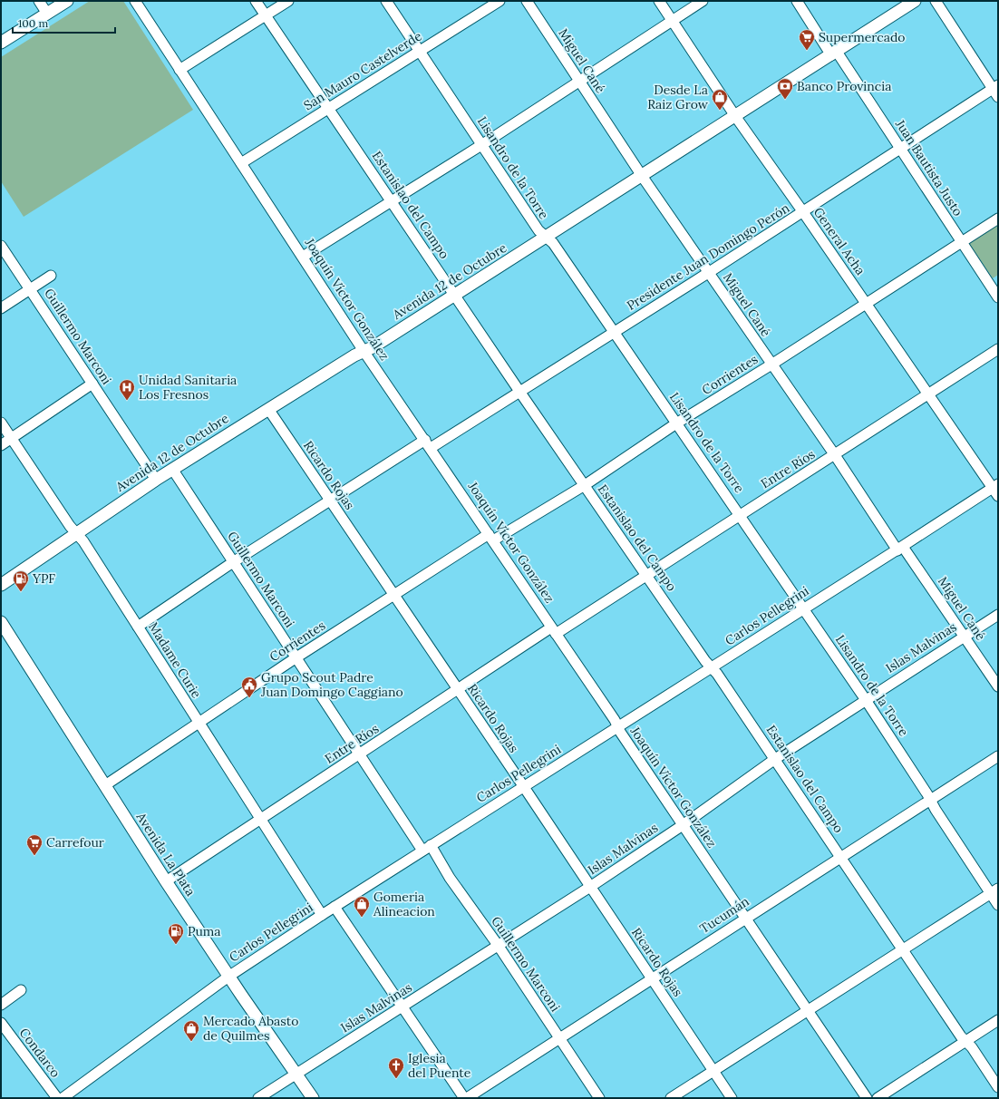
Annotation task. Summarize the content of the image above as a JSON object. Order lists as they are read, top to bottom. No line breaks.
{"streets":{"main road":["Avenida 12 de Octubre","Avenida La Plata"],"street":["Miguel Cané","San Mauro Castelverde","Lisandro de la Torre","Juan Bautista Justo","Estanislao del Campo","General Acha","Presidente Juan Domingo Perón","Joaquín Víctor González","Guillermo Marconi","Corrientes","Entre Ríos","Ricardo Rojas","Carlos Pellegrini","Islas Malvinas","Madame Curie","Tucumán","Condarco"]},"crossings":[["Miguel Cané","Presidente Juan Domingo Perón"],["Miguel Cané","Avenida 12 de Octubre"],["Miguel Cané","Corrientes"],["Miguel Cané","Entre Ríos"],["Miguel Cané","Carlos Pellegrini"],["Miguel Cané","Islas Malvinas"],["San Mauro Castelverde","Lisandro de la Torre"],["San Mauro Castelverde","Estanislao del Campo"],["San Mauro Castelverde","Joaquín Víctor González"],["Lisandro de la Torre","Presidente Juan Domingo Perón"],["Lisandro de la Torre","Avenida 12 de Octubre"],["Lisandro de la Torre","Corrientes"],["Lisandro de la Torre","Entre Ríos"],["Lisandro de la Torre","Carlos Pellegrini"],["Lisandro de la Torre","Islas Malvinas"],["Lisandro de la Torre","Tucumán"],["Juan Bautista Justo","Presidente Juan Domingo Perón"],["Juan Bautista Justo","Avenida 12 de Octubre"],["Juan Bautista Justo","Corrientes"],["Estanislao del Campo","Presidente Juan Domingo Perón"],["Estanislao del Campo","Avenida 12 de Octubre"],["Estanislao del Campo","Corrientes"],["Estanislao del Campo","Entre Ríos"],["Estanislao del Campo","Carlos Pellegrini"],["Estanislao del Campo","Islas Malvinas"],["Estanislao del Campo","Tucumán"],["General Acha","Presidente Juan Domingo Perón"],["General Acha","Avenida 12 de Octubre"],["General Acha","Corrientes"],["General Acha","Entre Ríos"],["General Acha","Carlos Pellegrini"],["Presidente Juan Domingo Perón","Joaquín Víctor González"],["Presidente Juan Domingo Perón","Guillermo Marconi"],["Presidente Juan Domingo Perón","Ricardo Rojas"],["Presidente Juan Domingo Perón","Madame Curie"],["Avenida 12 de Octubre","Joaquín Víctor González"],["Avenida 12 de Octubre","Guillermo Marconi"],["Avenida 12 de Octubre","Ricardo Rojas"],["Avenida 12 de Octubre","Madame Curie"],["Joaquín Víctor González","Corrientes"],["Joaquín Víctor González","Entre Ríos"],["Joaquín Víctor González","Carlos Pellegrini"],["Joaquín Víctor González","Islas Malvinas"],["Joaquín Víctor González","Tucumán"],["Guillermo Marconi","Corrientes"],["Guillermo Marconi","Entre Ríos"],["Guillermo Marconi","Carlos Pellegrini"],["Guillermo Marconi","Islas Malvinas"],["Guillermo Marconi","Tucumán"],["Corrientes","Ricardo Rojas"],["Corrientes","Madame Curie"],["Corrientes","Avenida La Plata"],["Entre Ríos","Ricardo Rojas"],["Entre Ríos","Madame Curie"],["Entre Ríos","Avenida La Plata"],["Ricardo Rojas","Carlos Pellegrini"],["Ricardo Rojas","Islas Malvinas"],["Ricardo Rojas","Tucumán"],["Carlos Pellegrini","Madame Curie"],["Carlos Pellegrini","Avenida La Plata"],["Islas Malvinas","Avenida La Plata"]],"places":{"supermarket":["Supermercado","Carrefour"],"bank":["Banco Provincia"],"shop":["Desde La Raiz Grow","Gomeria Alineacion","Mercado Abasto de Quilmes"],"hospital":["Unidad Sanitaria Los Fresnos"],"fuel station":["YPF","Puma"],"public building":["Grupo Scout Padre Juan Domingo Caggiano"],"church":["Iglesia del Puente"]},"scale_bar":"100 m"}
